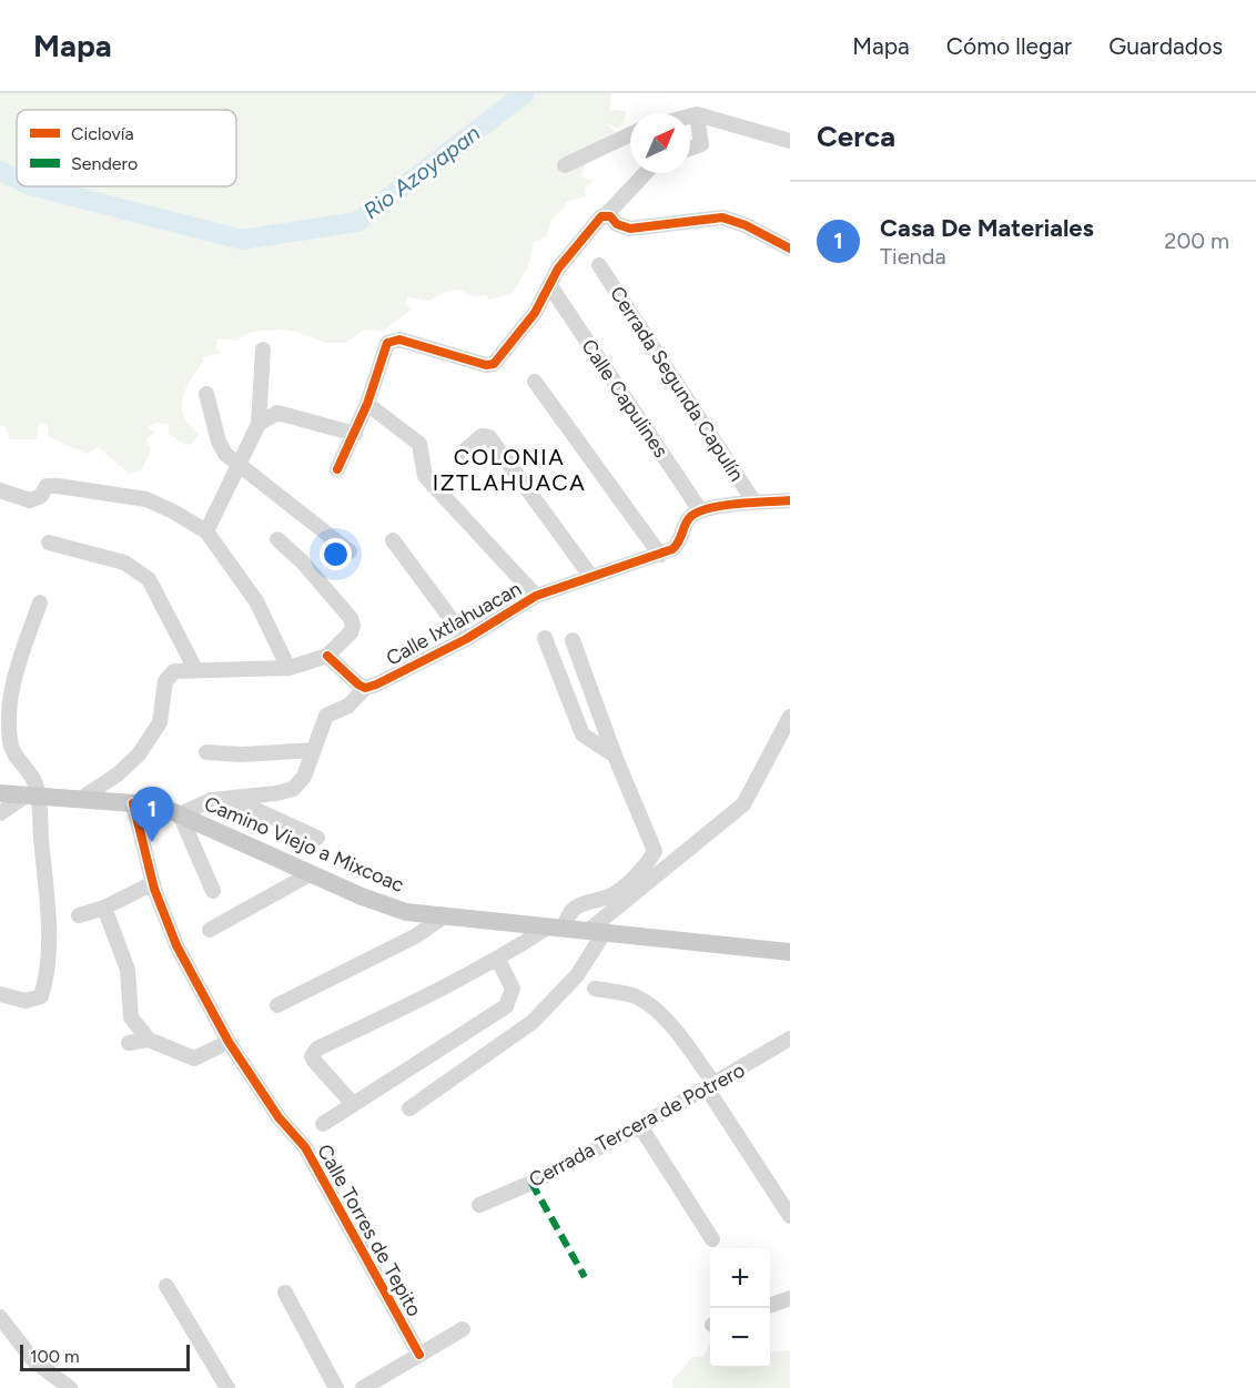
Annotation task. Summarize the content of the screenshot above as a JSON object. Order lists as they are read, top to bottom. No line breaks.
{"streets":{"main road":["Camino Viejo a Mixcoac"],"street":["Cerrada Segunda Capulín","Calle Capulines","Calle Ixtlahuacan","Cerrada Tercera de Potrero","Calle Torres de Tepito"]},"crossings":[["Calle Capulines","Calle Ixtlahuacan"],["Camino Viejo a Mixcoac","Calle Torres de Tepito"]],"districts":["COLONIA IZTLAHUACA"],"water":["Rio Azoyapan"],"legend":["Ciclovía","Sendero"],"scale_bar":"100 m","north":"top right","page":{"header":"Mapa","nav":["Mapa","Cómo llegar","Guardados"],"heading":"Cerca","list":[{"mark":"1","name":"Casa De Materiales","note":"Tienda","value":"200 m"}],"pins":"1","map_buttons":["+","−"],"scale":"100 m"}}
